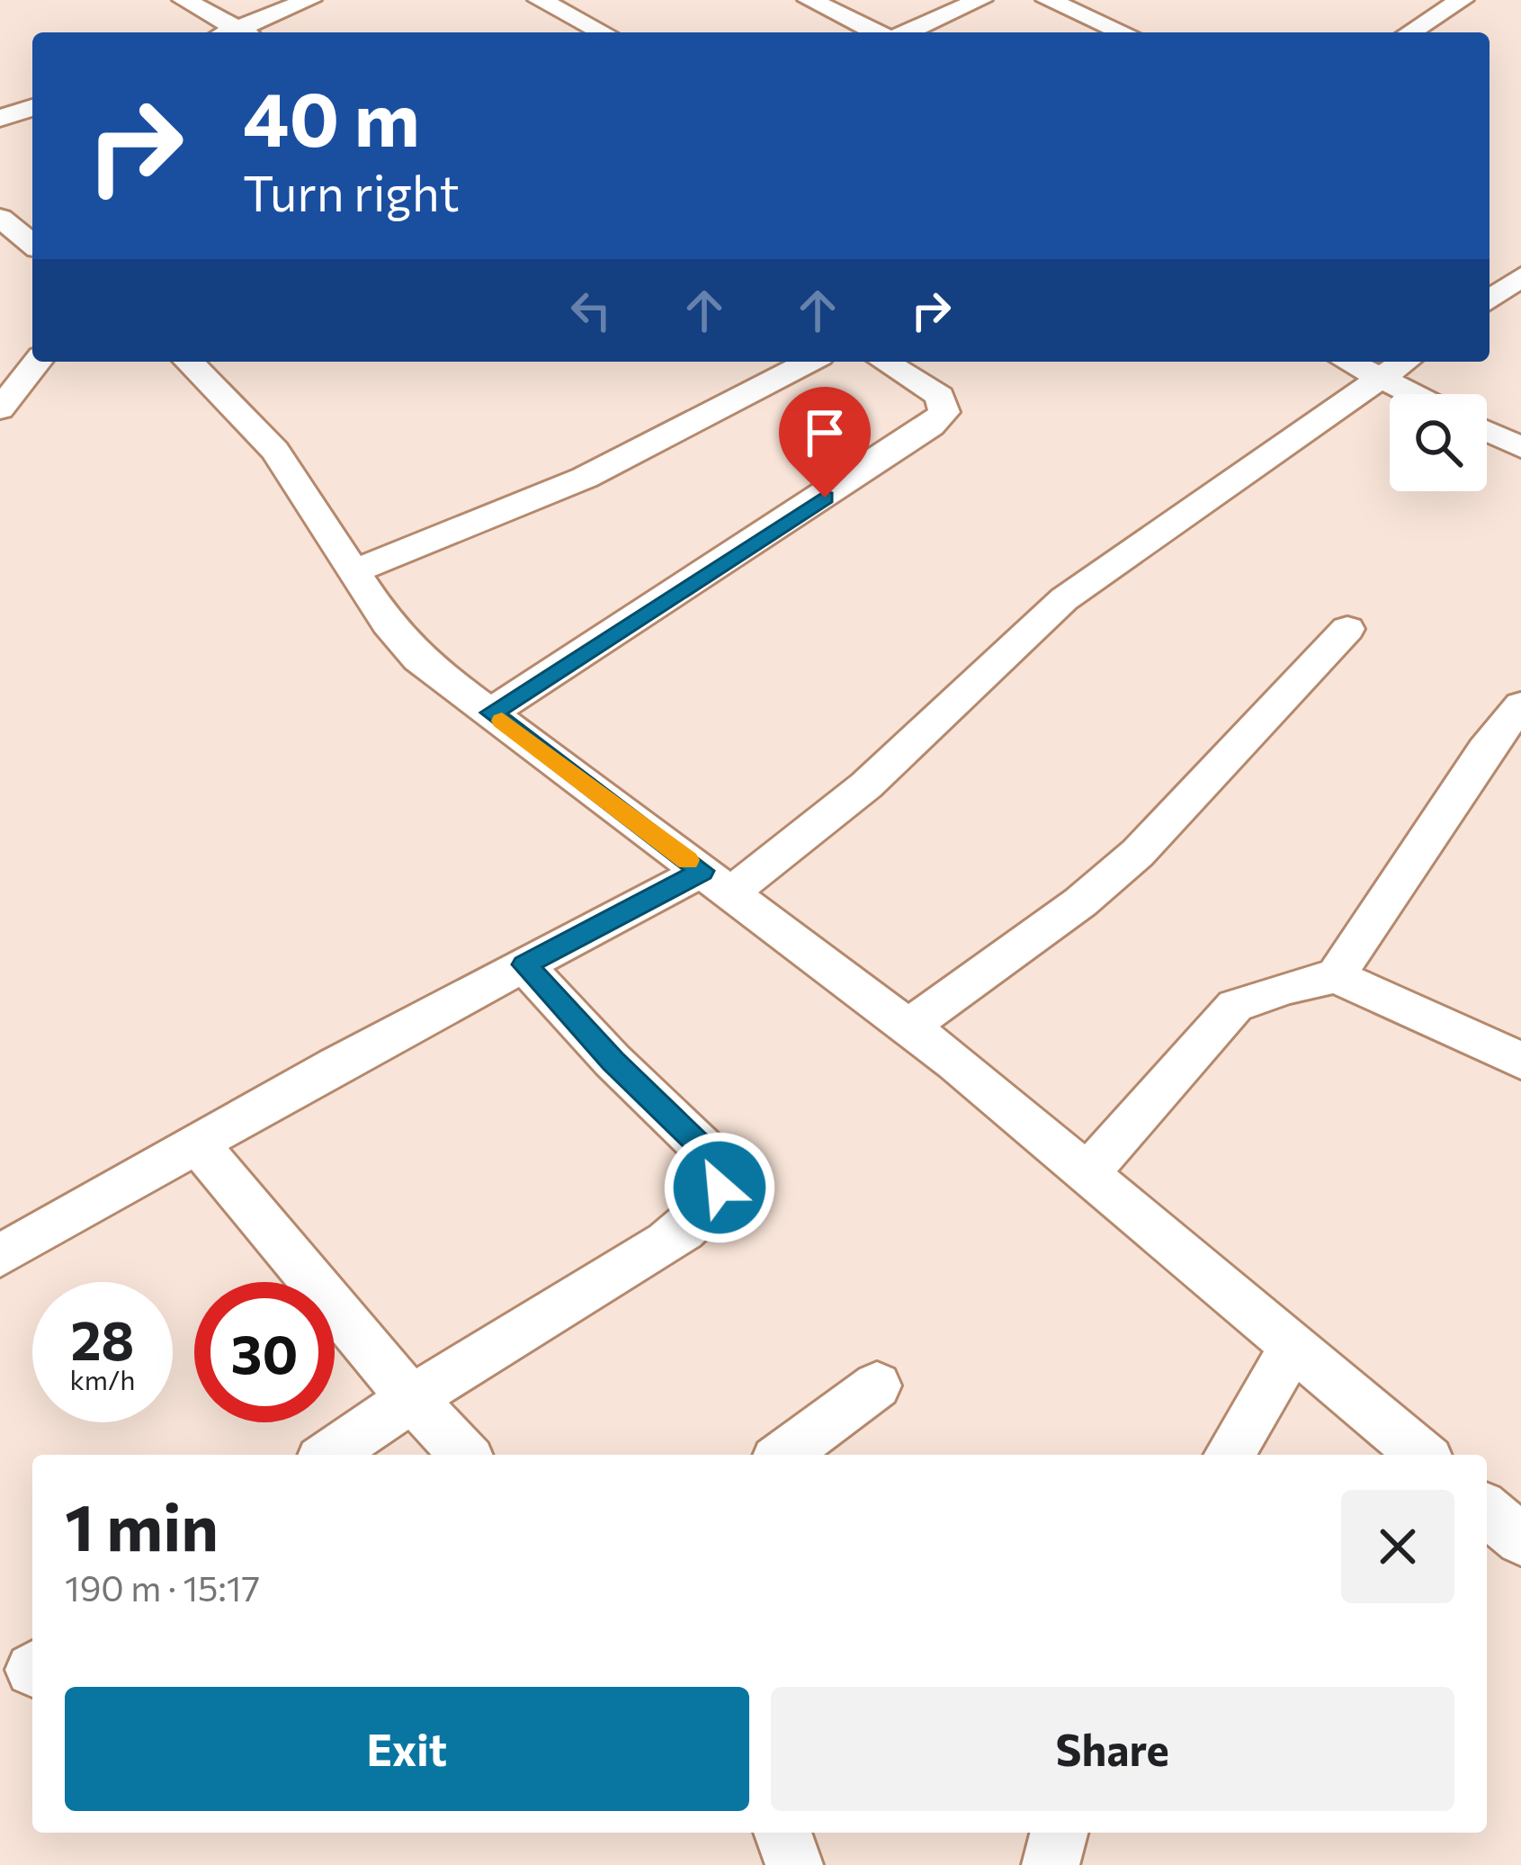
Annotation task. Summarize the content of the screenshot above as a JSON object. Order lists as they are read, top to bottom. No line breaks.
{"page":{"turn":["40 m","Turn right"],"speed":"28 km/h","limit":"30","heading":["1 min","190 m · 15:17"],"buttons":["Exit","Share"]}}
